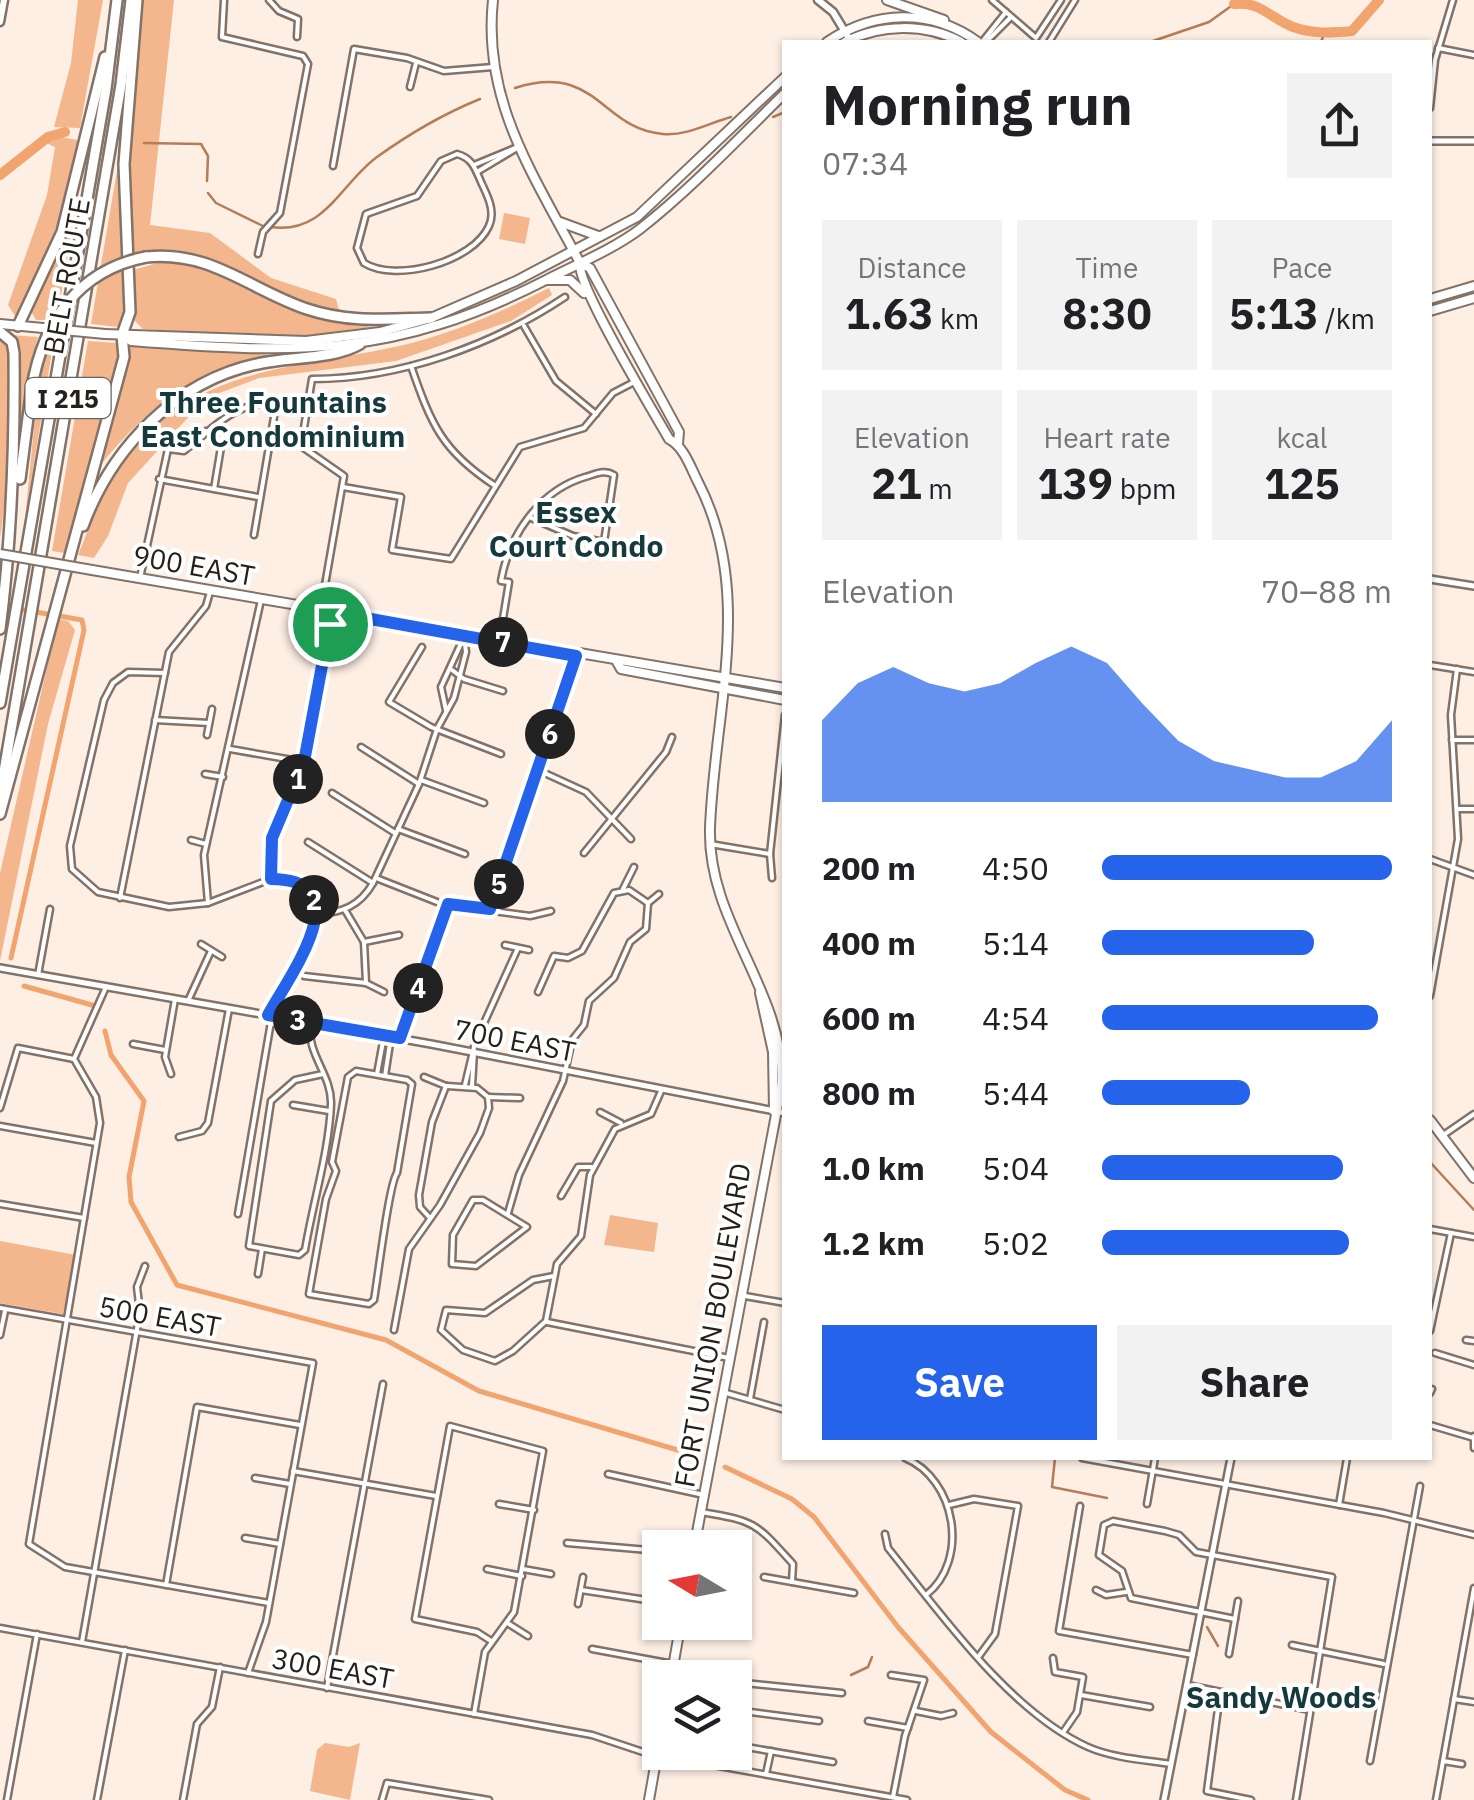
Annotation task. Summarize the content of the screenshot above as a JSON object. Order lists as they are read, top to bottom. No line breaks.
{"streets":{"highway":["BELT ROUTE","I 215"],"main road":["900 EAST","FORT UNION BOULEVARD"],"street":["700 EAST","500 EAST","300 EAST"]},"crossings":[["900 EAST","FORT UNION BOULEVARD"],["700 EAST","FORT UNION BOULEVARD"]],"districts":["Three Fountains East Condominium","Essex Court Condo","Sandy Woods"],"north":"left","page":{"heading":["Morning run","07:34"],"stats":[["Distance","1.63 km"],["Time","8:30"],["Pace","5:13 /km"],["Elevation","21 m"],["Heart rate","139 bpm"],["kcal","125"]],"chart":["Elevation","70–88 m"],"pins":["7","6","1","5","2","4","3"],"list":[{"name":"200 m","note":"4:50"},{"name":"400 m","note":"5:14"},{"name":"600 m","note":"4:54"},{"name":"800 m","note":"5:44"},{"name":"1.0 km","note":"5:04"},{"name":"1.2 km","note":"5:02"}],"buttons":["Save","Share"]}}
